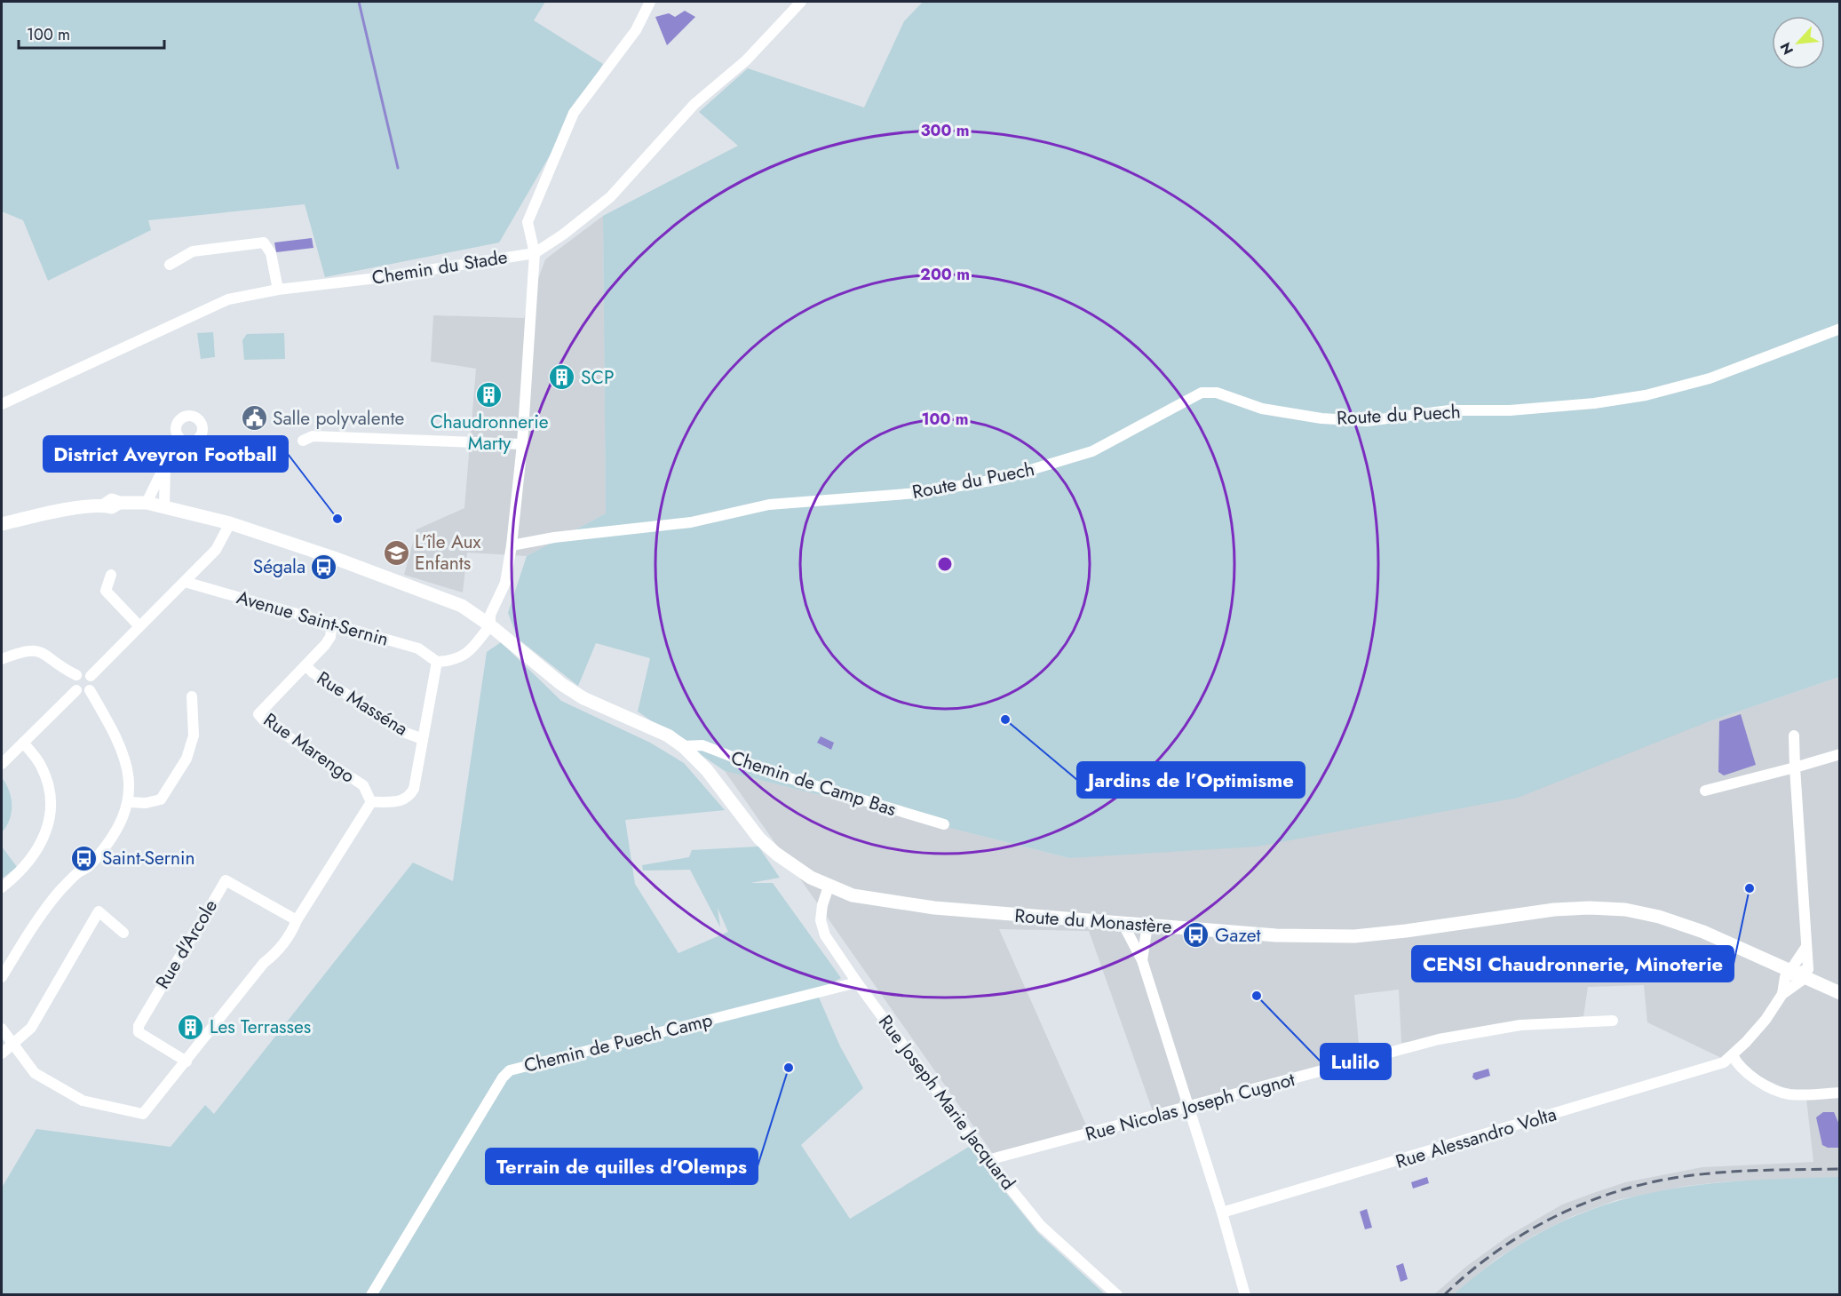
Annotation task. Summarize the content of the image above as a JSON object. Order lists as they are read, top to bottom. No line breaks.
{"streets":{"street":["Chemin du Stade","Route du Puech","Avenue Saint-Sernin","Rue Masséna","Rue Marengo","Chemin de Camp Bas","Route du Monastère","Rue d'Arcole","Chemin de Puech Camp","Rue Joseph Marie Jacquard","Rue Nicolas Joseph Cugnot","Rue Alessandro Volta"]},"crossings":[["Avenue Saint-Sernin","Rue Marengo"],["Rue Masséna","Rue Marengo"],["Chemin de Camp Bas","Route du Monastère"],["Route du Monastère","Rue Joseph Marie Jacquard"],["Route du Monastère","Rue Alessandro Volta"],["Chemin de Puech Camp","Rue Joseph Marie Jacquard"],["Rue Joseph Marie Jacquard","Rue Nicolas Joseph Cugnot"]],"places":{"building":["SCP","Chaudronnerie Marty","Les Terrasses"],"public building":["Salle polyvalente"],"other":["District Aveyron Football","Jardins de l’Optimisme","CENSI Chaudronnerie, Minoterie","Lulilo","Terrain de quilles d'Olemps"],"school or university":["L'île Aux Enfants"],"bus stop":["Ségala","Saint-Sernin","Gazet"]},"scale_bar":"100 m","north":"bottom left","rings":["300 m","200 m","100 m"]}
